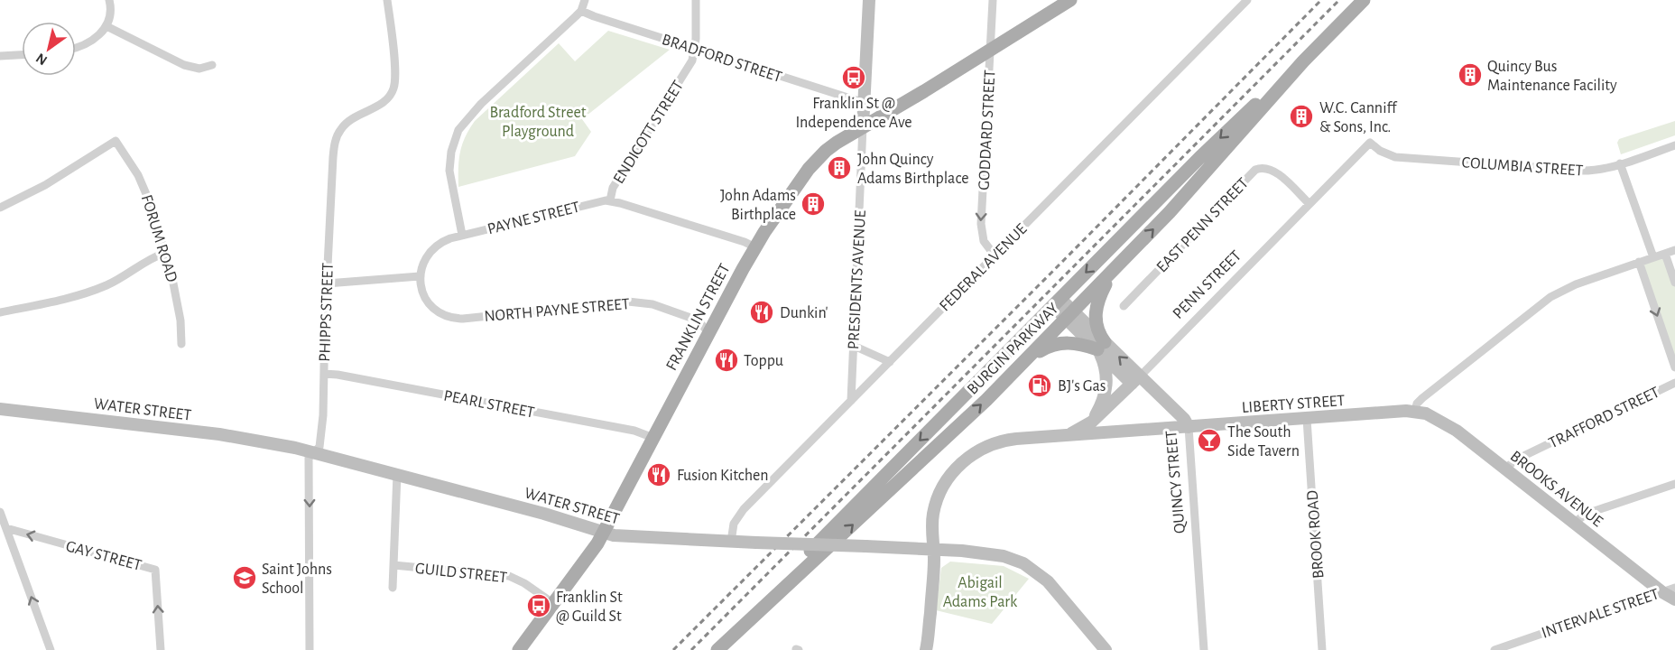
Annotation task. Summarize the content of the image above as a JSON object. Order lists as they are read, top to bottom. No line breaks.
{"streets":{"main road":["PENN STREET","FRANKLIN STREET","BURGIN PARKWAY","LIBERTY STREET","WATER STREET","QUINCY STREET","BROOKS AVENUE"],"street":["BRADFORD STREET","GODDARD STREET","ENDICOTT STREET","COLUMBIA STREET","PAYNE STREET","EAST PENN STREET","FORUM ROAD","FEDERAL AVENUE","PRESIDENTS AVENUE","NORTH PAYNE STREET","PHIPPS STREET","PEARL STREET","TRAFFORD STREET","BROOK ROAD","GAY STREET","GUILD STREET","INTERVALE STREET"]},"crossings":[["BRADFORD STREET","ENDICOTT STREET"],["GODDARD STREET","FEDERAL AVENUE"],["GODDARD STREET","FRANKLIN STREET"],["ENDICOTT STREET","PAYNE STREET"],["COLUMBIA STREET","PENN STREET"],["PAYNE STREET","NORTH PAYNE STREET"],["EAST PENN STREET","PENN STREET"],["FEDERAL AVENUE","PRESIDENTS AVENUE"],["FEDERAL AVENUE","WATER STREET"],["PRESIDENTS AVENUE","FRANKLIN STREET"],["PENN STREET","LIBERTY STREET"],["PENN STREET","QUINCY STREET"],["NORTH PAYNE STREET","FRANKLIN STREET"],["PHIPPS STREET","PEARL STREET"],["PHIPPS STREET","WATER STREET"],["FRANKLIN STREET","PEARL STREET"],["FRANKLIN STREET","WATER STREET"],["FRANKLIN STREET","GUILD STREET"],["BURGIN PARKWAY","QUINCY STREET"],["LIBERTY STREET","WATER STREET"],["LIBERTY STREET","QUINCY STREET"],["LIBERTY STREET","BROOKS AVENUE"],["LIBERTY STREET","BROOK ROAD"],["TRAFFORD STREET","BROOKS AVENUE"],["BROOKS AVENUE","INTERVALE STREET"]],"one_way":["GODDARD STREET","GAY STREET"],"parks":["Bradford Street Playground","Abigail Adams Park"],"places":{"building":["Quincy Bus Maintenance Facility","W.C. Canniff & Sons, Inc.","John Quincy Adams Birthplace","John Adams Birthplace"],"bus stop":["Franklin St @ Independence Ave","Franklin St @ Guild St"],"restaurant":["Dunkin'","Toppu","Fusion Kitchen"],"fuel station":["BJ's Gas"],"bar":["The South Side Tavern"],"school or university":["Saint Johns School"]},"north":"bottom left"}
